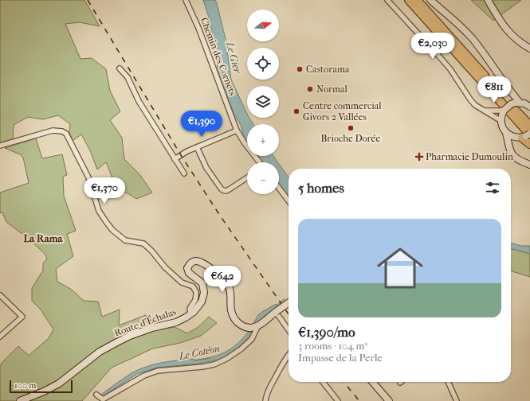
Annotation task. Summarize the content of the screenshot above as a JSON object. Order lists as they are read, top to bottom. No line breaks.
{"streets":{"street":["Chemin des Cornets","Route d'Échalas"]},"districts":["La Rama"],"water":["Le Gier","Le Cotéon"],"places":{"other":["Castorama","Normal","Centre commercial Givors 2 Vallées","Brioche Dorée"],"health":["Pharmacie Dumoulin"]},"scale_bar":"100 m","north":"right","page":{"map_buttons":["+","−"],"price":["€2,030","€811","€1,390","€1,370","€642"],"heading":"5 homes","list":[{"name":"€1,390/mo","note":"3 rooms · 104 m² · Impasse de la Perle"}],"scale":"100 m"}}
